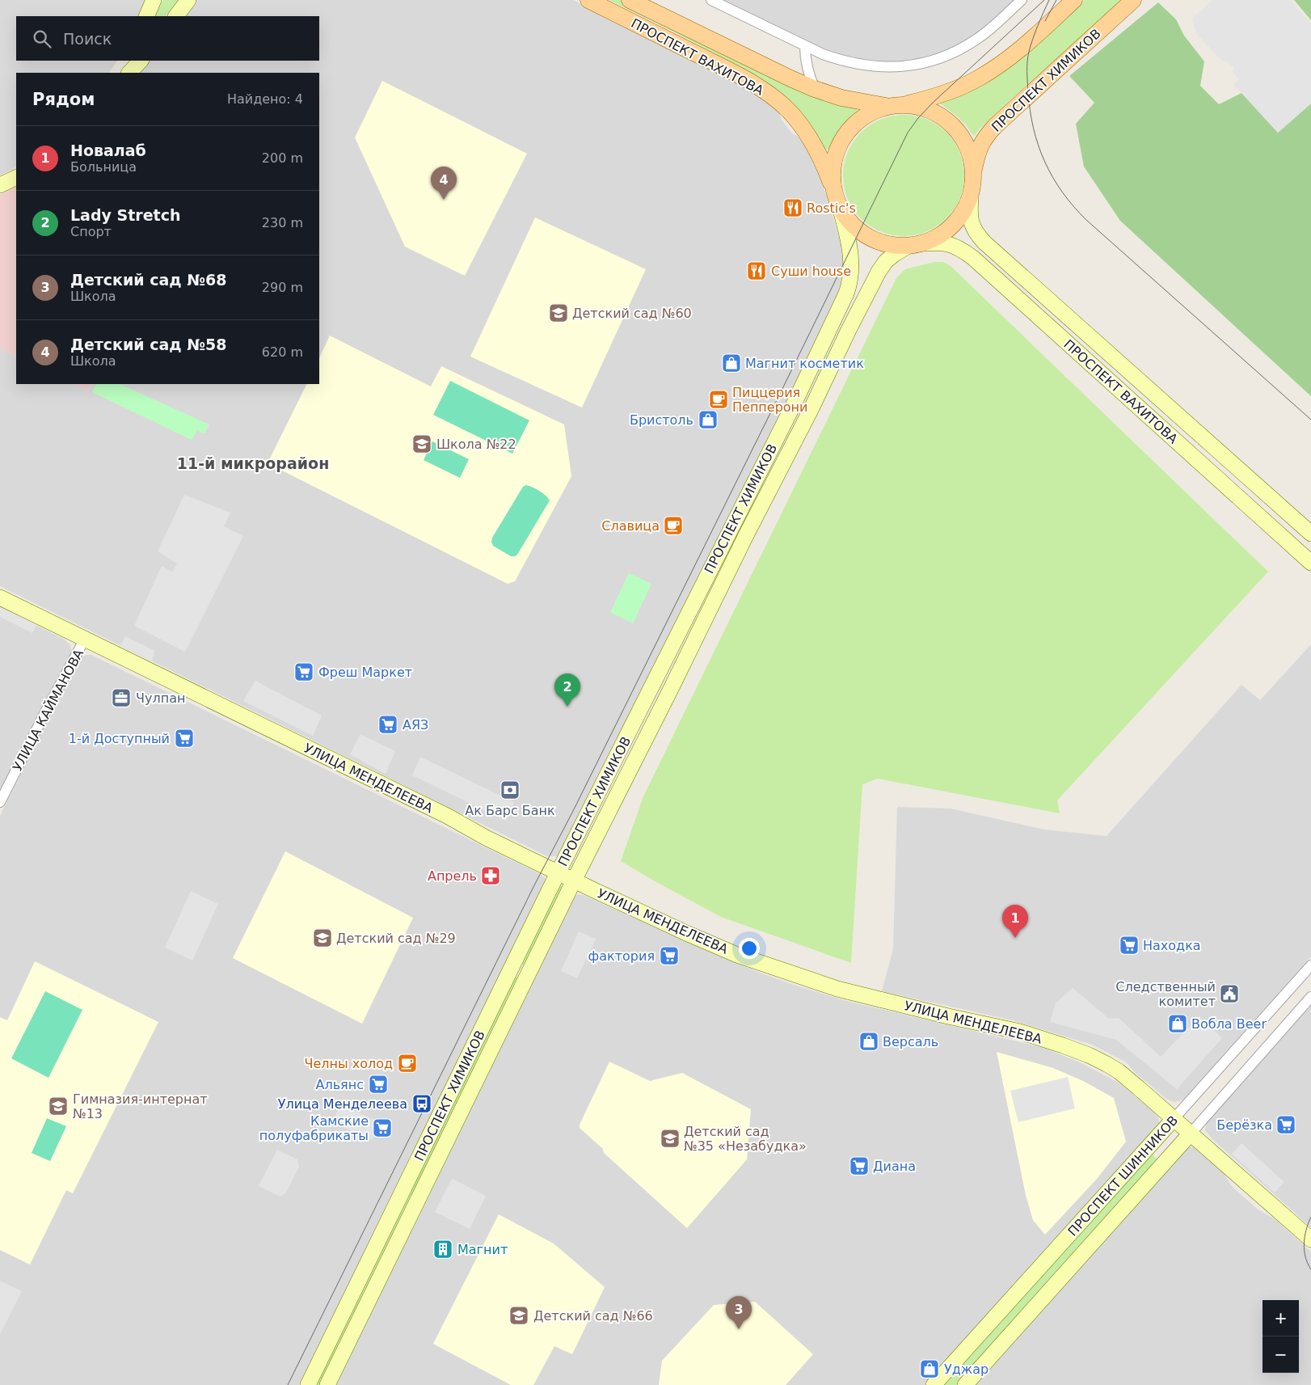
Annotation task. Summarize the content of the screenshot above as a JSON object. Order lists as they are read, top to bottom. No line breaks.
{"streets":{"main road":["ПРОСПЕКТ ВАХИТОВА","ПРОСПЕКТ ХИМИКОВ","УЛИЦА МЕНДЕЛЕЕВА","ПРОСПЕКТ ШИННИКОВ"],"street":["УЛИЦА КАЙМАНОВА"]},"crossings":[["ПРОСПЕКТ ВАХИТОВА","ПРОСПЕКТ ХИМИКОВ"],["ПРОСПЕКТ ХИМИКОВ","УЛИЦА МЕНДЕЛЕЕВА"],["УЛИЦА КАЙМАНОВА","УЛИЦА МЕНДЕЛЕЕВА"],["УЛИЦА МЕНДЕЛЕЕВА","ПРОСПЕКТ ШИННИКОВ"]],"districts":["11-й микрорайон"],"places":{"restaurant":["Rostic's","Суши house"],"school or university":["Детский сад №60","Школа №22","Детский сад №29","Гимназия-интернат №13","Детский сад №35 «Незабудка»","Детский сад №66"],"shop":["Магнит косметик","Бристоль","Вобла Beer","Версаль","Уджар"],"cafe":["Пиццерия Пепперони","Славица","Челны холод"],"supermarket":["Фреш Маркет","АЯЗ","1-й Доступный","Находка","фактория","Альянс","Берёзка","Камские полуфабрикаты","Диана"],"office":["Чулпан"],"bank":["Ак Барс Банк"],"pharmacy":["Апрель"],"public building":["Следственный комитет"],"bus stop":["Улица Менделеева"],"building":["Магнит"]},"page":{"search":"Поиск","heading":["Рядом","Найдено: 4"],"list":[{"mark":"1","name":"Новалаб","note":"Больница","value":"200 m"},{"mark":"2","name":"Lady Stretch","note":"Спорт","value":"230 m"},{"mark":"3","name":"Детский сад №68","note":"Школа","value":"290 m"},{"mark":"4","name":"Детский сад №58","note":"Школа","value":"620 m"}],"pins":["4","2","1","3"],"map_buttons":["+","−"]}}
